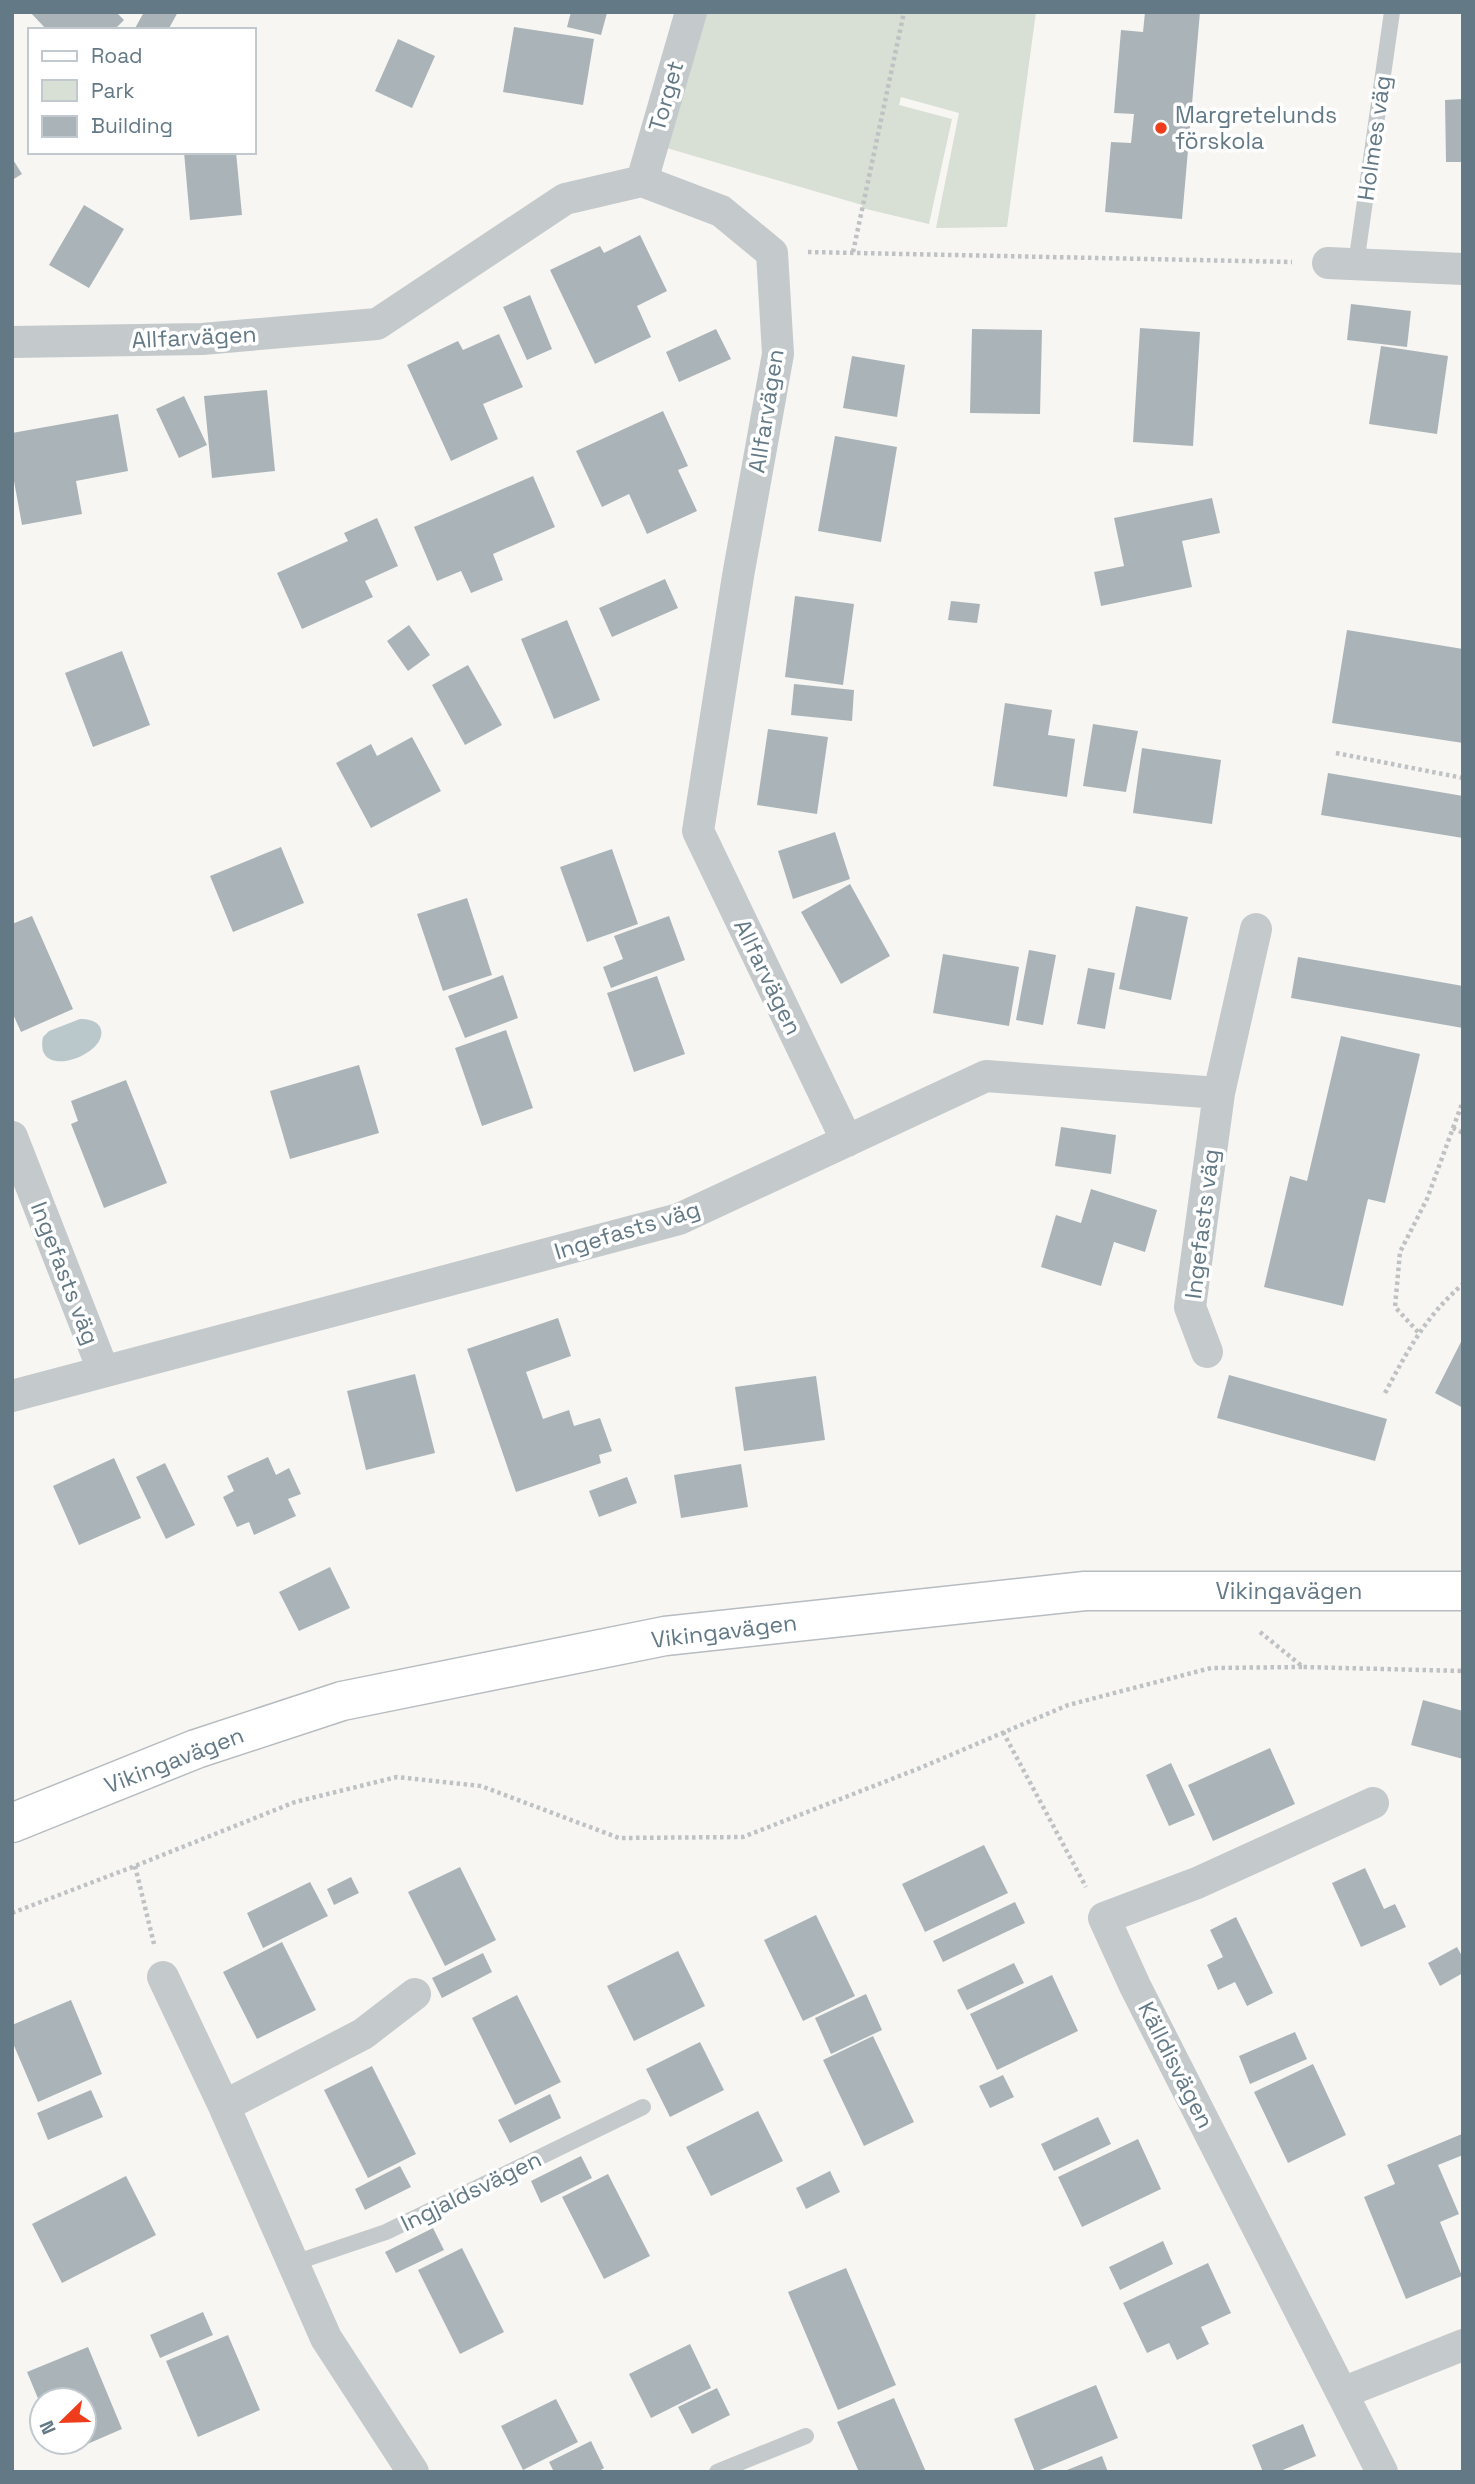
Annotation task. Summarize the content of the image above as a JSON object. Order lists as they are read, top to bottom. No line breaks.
{"streets":{"main road":["Vikingavägen"],"street":["Torget","Allfarvägen","Ingefasts väg","Källdisvägen"],"lane":["Holmes väg","Ingjaldsvägen"]},"crossings":[["Torget","Allfarvägen"],["Allfarvägen","Ingefasts väg"]],"places":["Margretelunds förskola"],"legend":["Road","Park","Building"],"north":"bottom left"}
